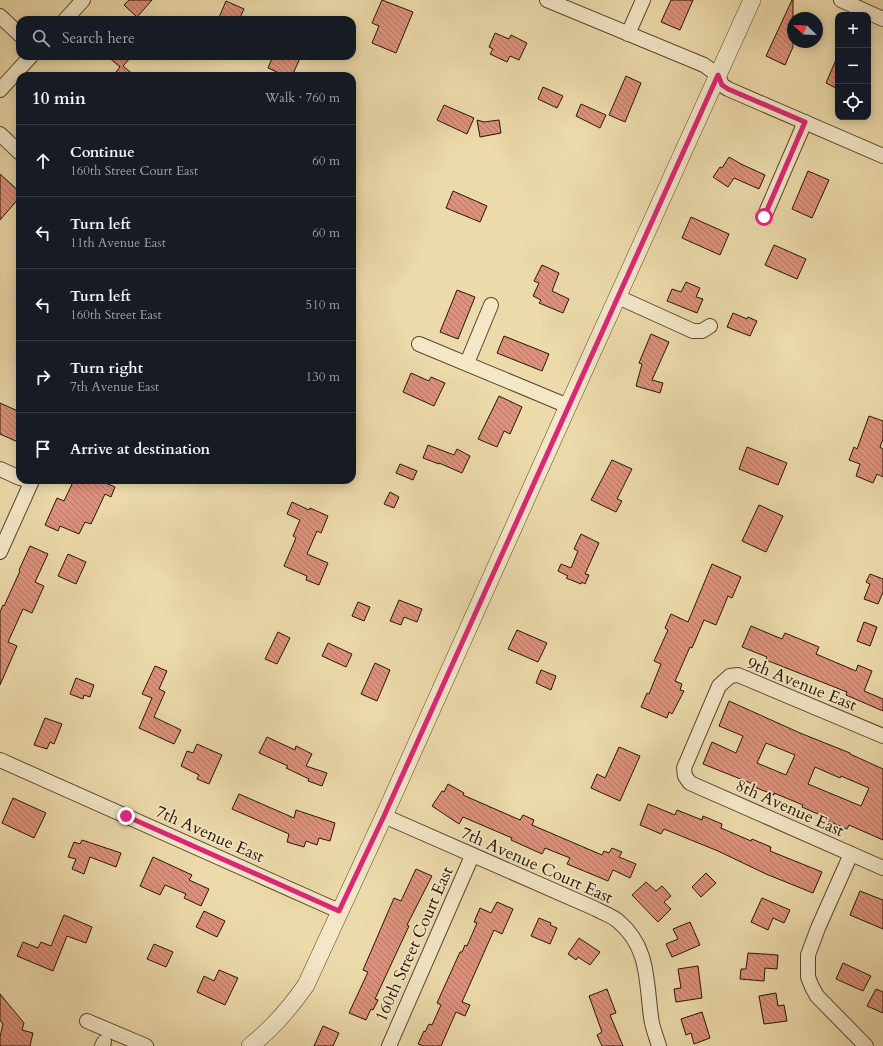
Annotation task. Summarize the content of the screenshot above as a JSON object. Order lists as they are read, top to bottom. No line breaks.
{"streets":{"street":["9th Avenue East","8th Avenue East","7th Avenue East","7th Avenue Court East","160th Street Court East"]},"crossings":[["9th Avenue East","8th Avenue East"],["7th Avenue Court East","160th Street Court East"]],"north":"top left","page":{"map_buttons":["+","−"],"search":"Search here","heading":["10 min","Walk · 760 m"],"list":[["Continue","160th Street Court East","60 m"],["Turn left","11th Avenue East","60 m"],["Turn left","160th Street East","510 m"],["Turn right","7th Avenue East","130 m"],"Arrive at destination"]}}
